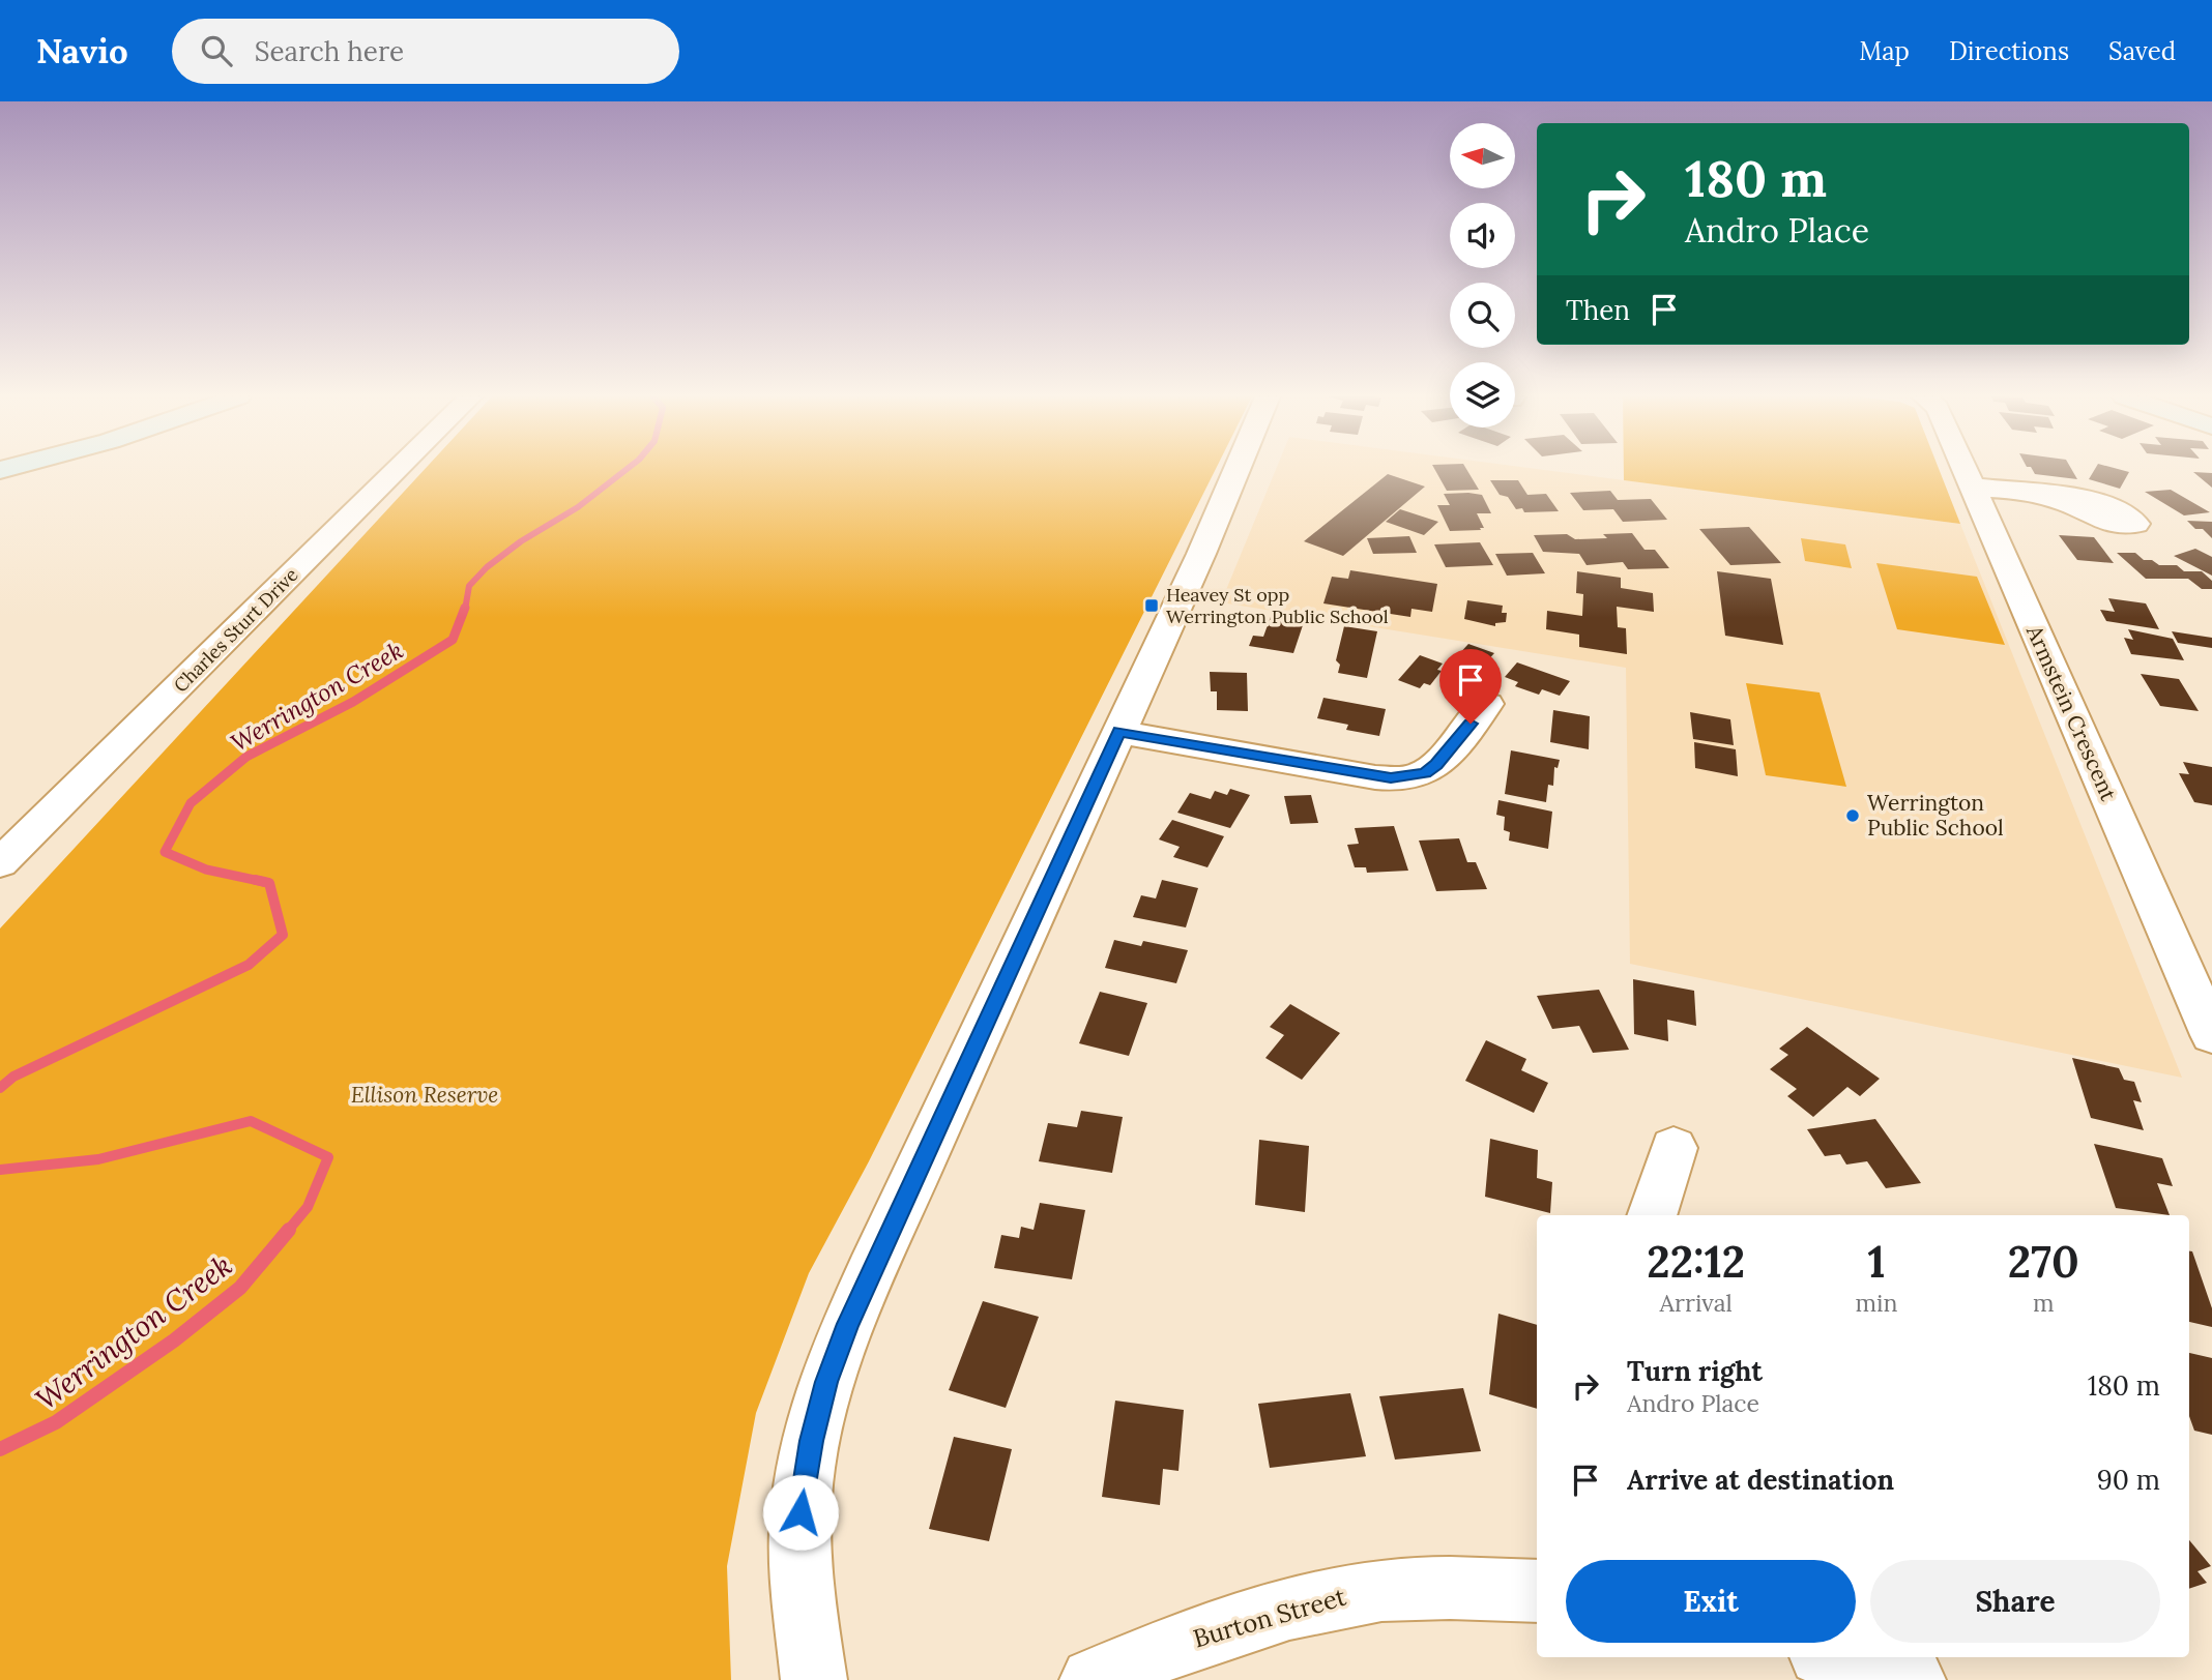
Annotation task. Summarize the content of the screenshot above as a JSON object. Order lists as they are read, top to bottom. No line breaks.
{"streets":{"street":["Charles Sturt Drive","Armstein Crescent","Burton Street"]},"water":["Werrington Creek"],"parks":["Ellison Reserve"],"places":{"transit":["Heavey St opp Werrington Public School"],"other":["Werrington Public School"]},"north":"left","page":{"header":"Navio","search":"Search here","nav":["Map","Directions","Saved"],"turn":["180 m","Andro Place"],"then":"Then","eta":["22:12","Arrival","1","min","270","m"],"list":[{"name":"Turn right","note":"Andro Place","value":"180 m"},{"name":"Arrive at destination","value":"90 m"}],"buttons":["Exit","Share"]}}
